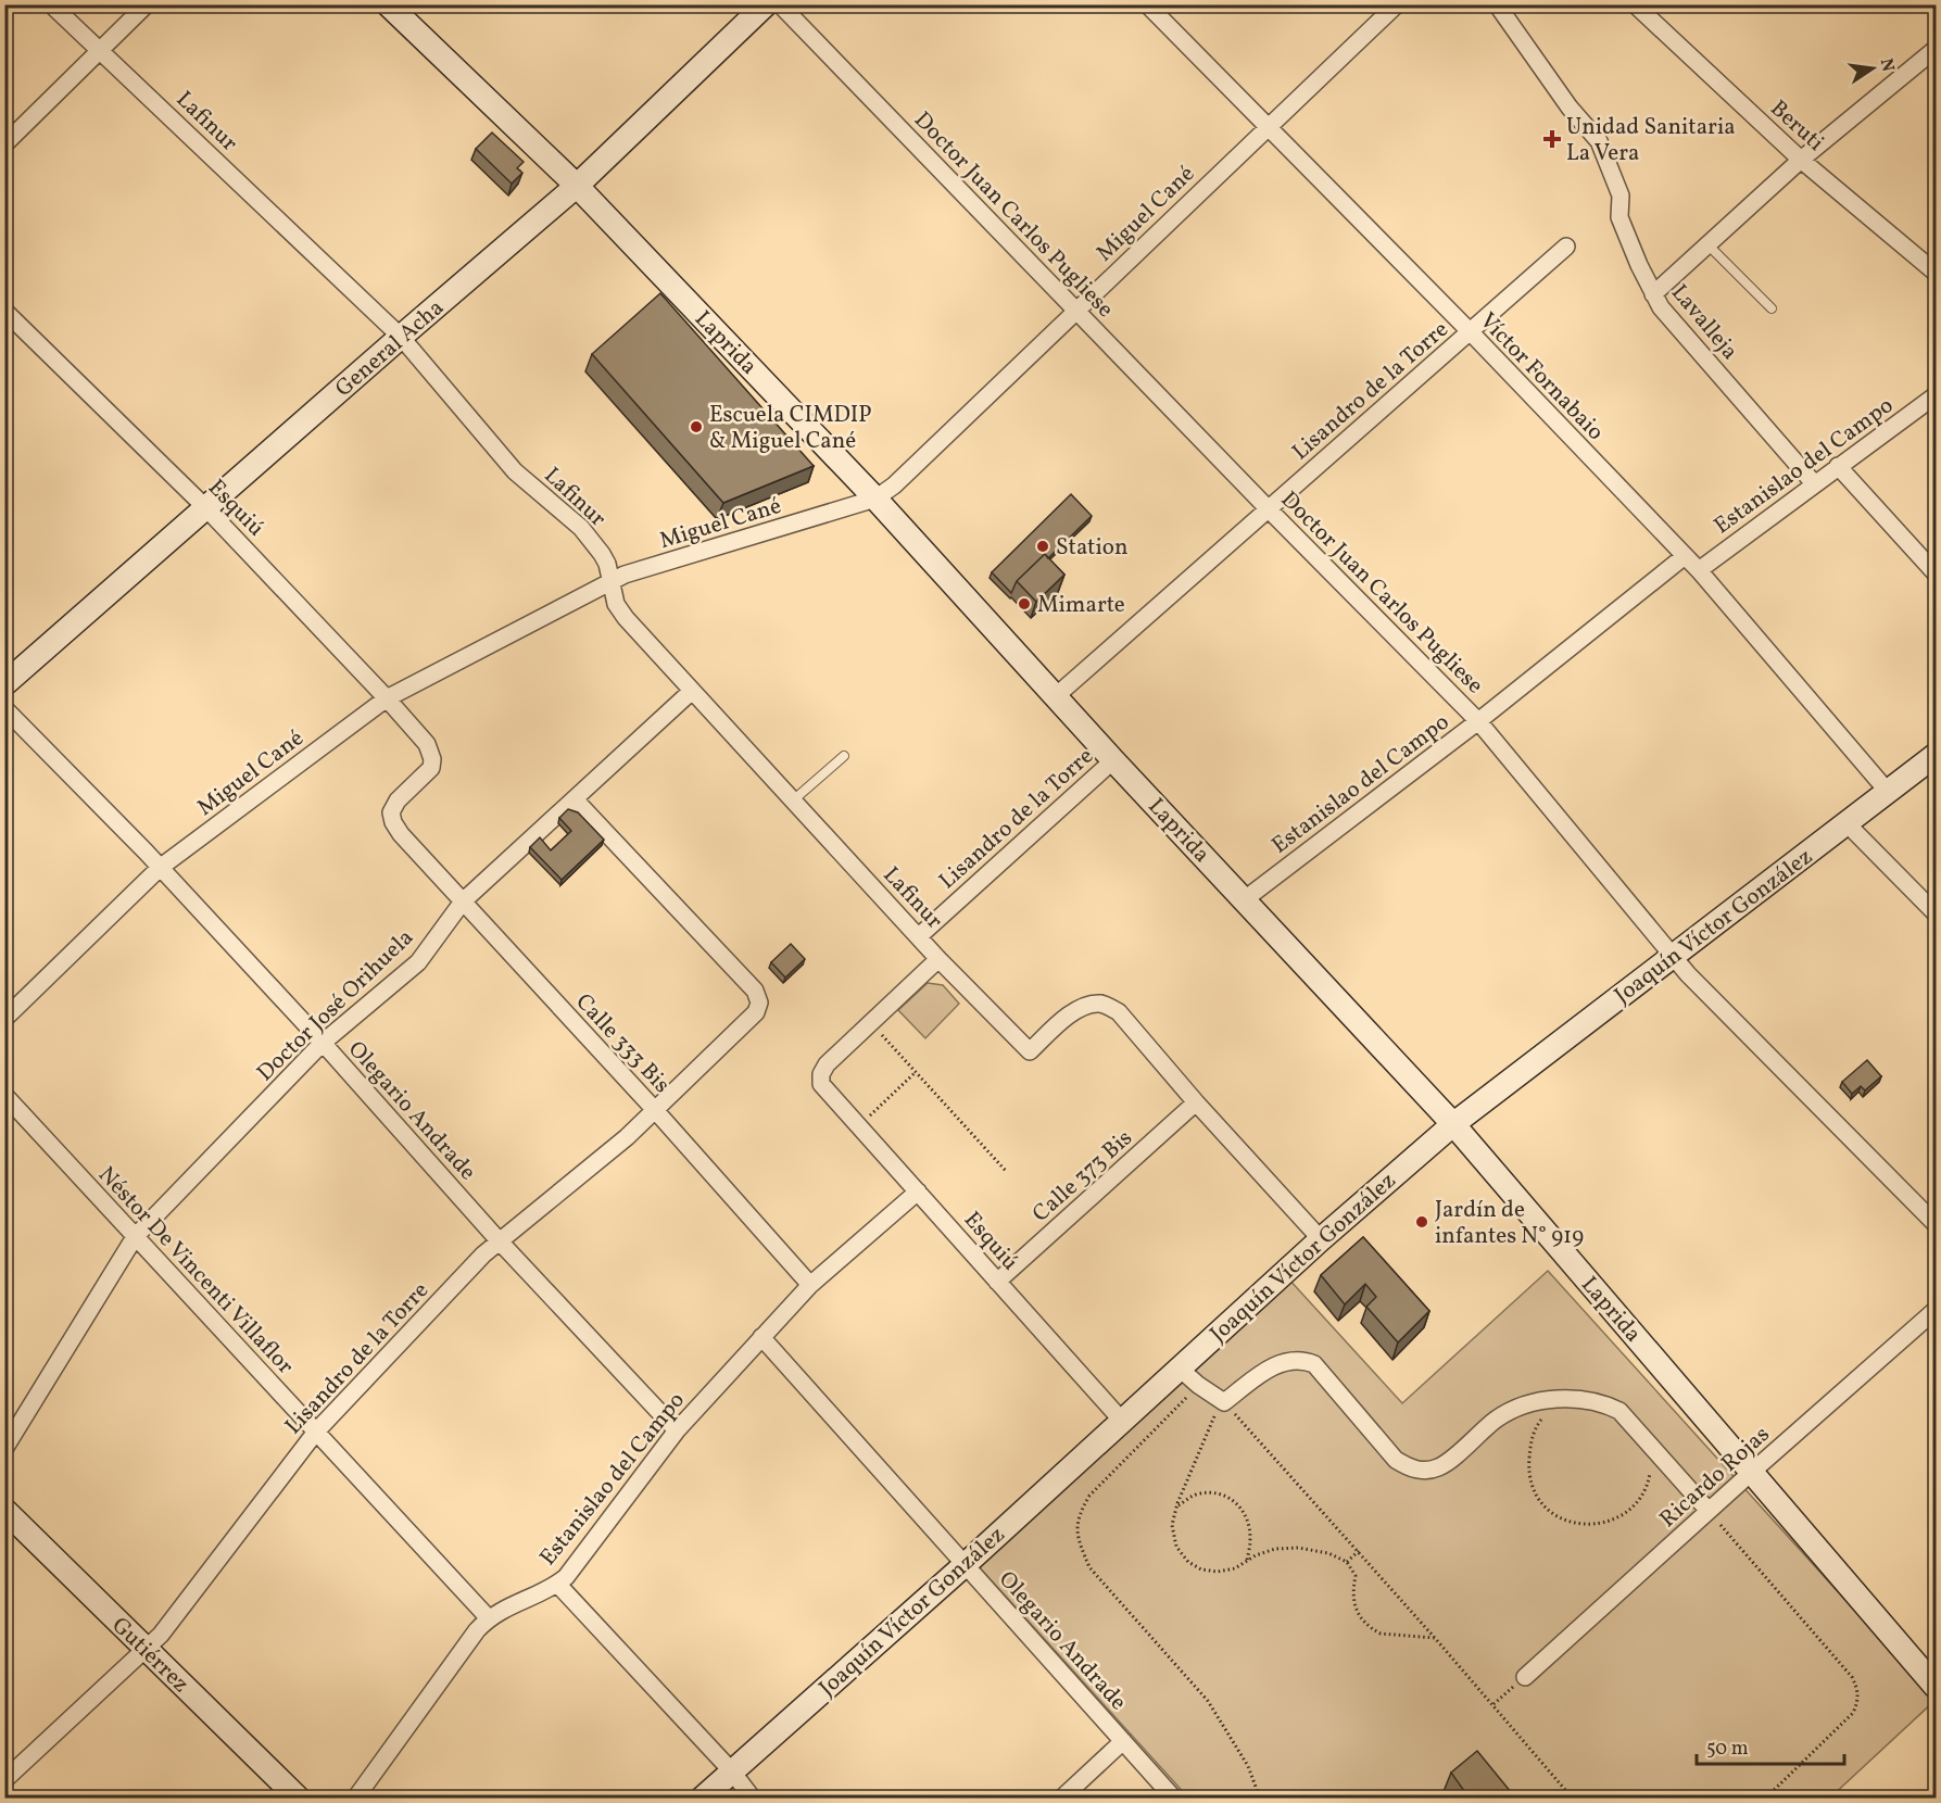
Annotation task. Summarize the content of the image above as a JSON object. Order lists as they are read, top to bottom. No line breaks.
{"streets":{"street":["Lafinur","Beruti","Miguel Cané","Doctor Juan Carlos Pugliese","Lavalleja","Laprida","General Acha","Víctor Fornabaio","Lisandro de la Torre","Estanislao del Campo","Esquiú","Joaquín Víctor González","Doctor José Orihuela","Calle 333 Bis","Olegario Andrade","Calle 373 Bis","Néstor De Vincenti Villaflor","Ricardo Rojas","Gutiérrez"]},"crossings":[["Lafinur","Miguel Cané"],["Lafinur","General Acha"],["Lafinur","Lisandro de la Torre"],["Lafinur","Doctor José Orihuela"],["Lafinur","Calle 373 Bis"],["Miguel Cané","Doctor Juan Carlos Pugliese"],["Miguel Cané","Laprida"],["Miguel Cané","Víctor Fornabaio"],["Miguel Cané","Esquiú"],["Miguel Cané","Olegario Andrade"],["Doctor Juan Carlos Pugliese","Lisandro de la Torre"],["Doctor Juan Carlos Pugliese","Estanislao del Campo"],["Doctor Juan Carlos Pugliese","Joaquín Víctor González"],["Lavalleja","Estanislao del Campo"],["Laprida","General Acha"],["Laprida","Lisandro de la Torre"],["Laprida","Estanislao del Campo"],["Laprida","Joaquín Víctor González"],["Laprida","Ricardo Rojas"],["General Acha","Esquiú"],["Víctor Fornabaio","Lisandro de la Torre"],["Víctor Fornabaio","Estanislao del Campo"],["Víctor Fornabaio","Joaquín Víctor González"],["Lisandro de la Torre","Doctor José Orihuela"],["Lisandro de la Torre","Calle 333 Bis"],["Lisandro de la Torre","Olegario Andrade"],["Lisandro de la Torre","Néstor De Vincenti Villaflor"],["Lisandro de la Torre","Gutiérrez"],["Estanislao del Campo","Esquiú"],["Estanislao del Campo","Calle 333 Bis"],["Estanislao del Campo","Olegario Andrade"],["Estanislao del Campo","Néstor De Vincenti Villaflor"],["Esquiú","Joaquín Víctor González"],["Esquiú","Calle 333 Bis"],["Esquiú","Calle 373 Bis"],["Joaquín Víctor González","Olegario Andrade"],["Doctor José Orihuela","Calle 333 Bis"],["Doctor José Orihuela","Olegario Andrade"],["Doctor José Orihuela","Néstor De Vincenti Villaflor"]],"places":{"health":["Unidad Sanitaria La Vera"],"other":["Escuela CIMDIP & Miguel Cané","Station","Mimarte","Jardín de infantes N° 919"]},"scale_bar":"50 m","north":"right"}
